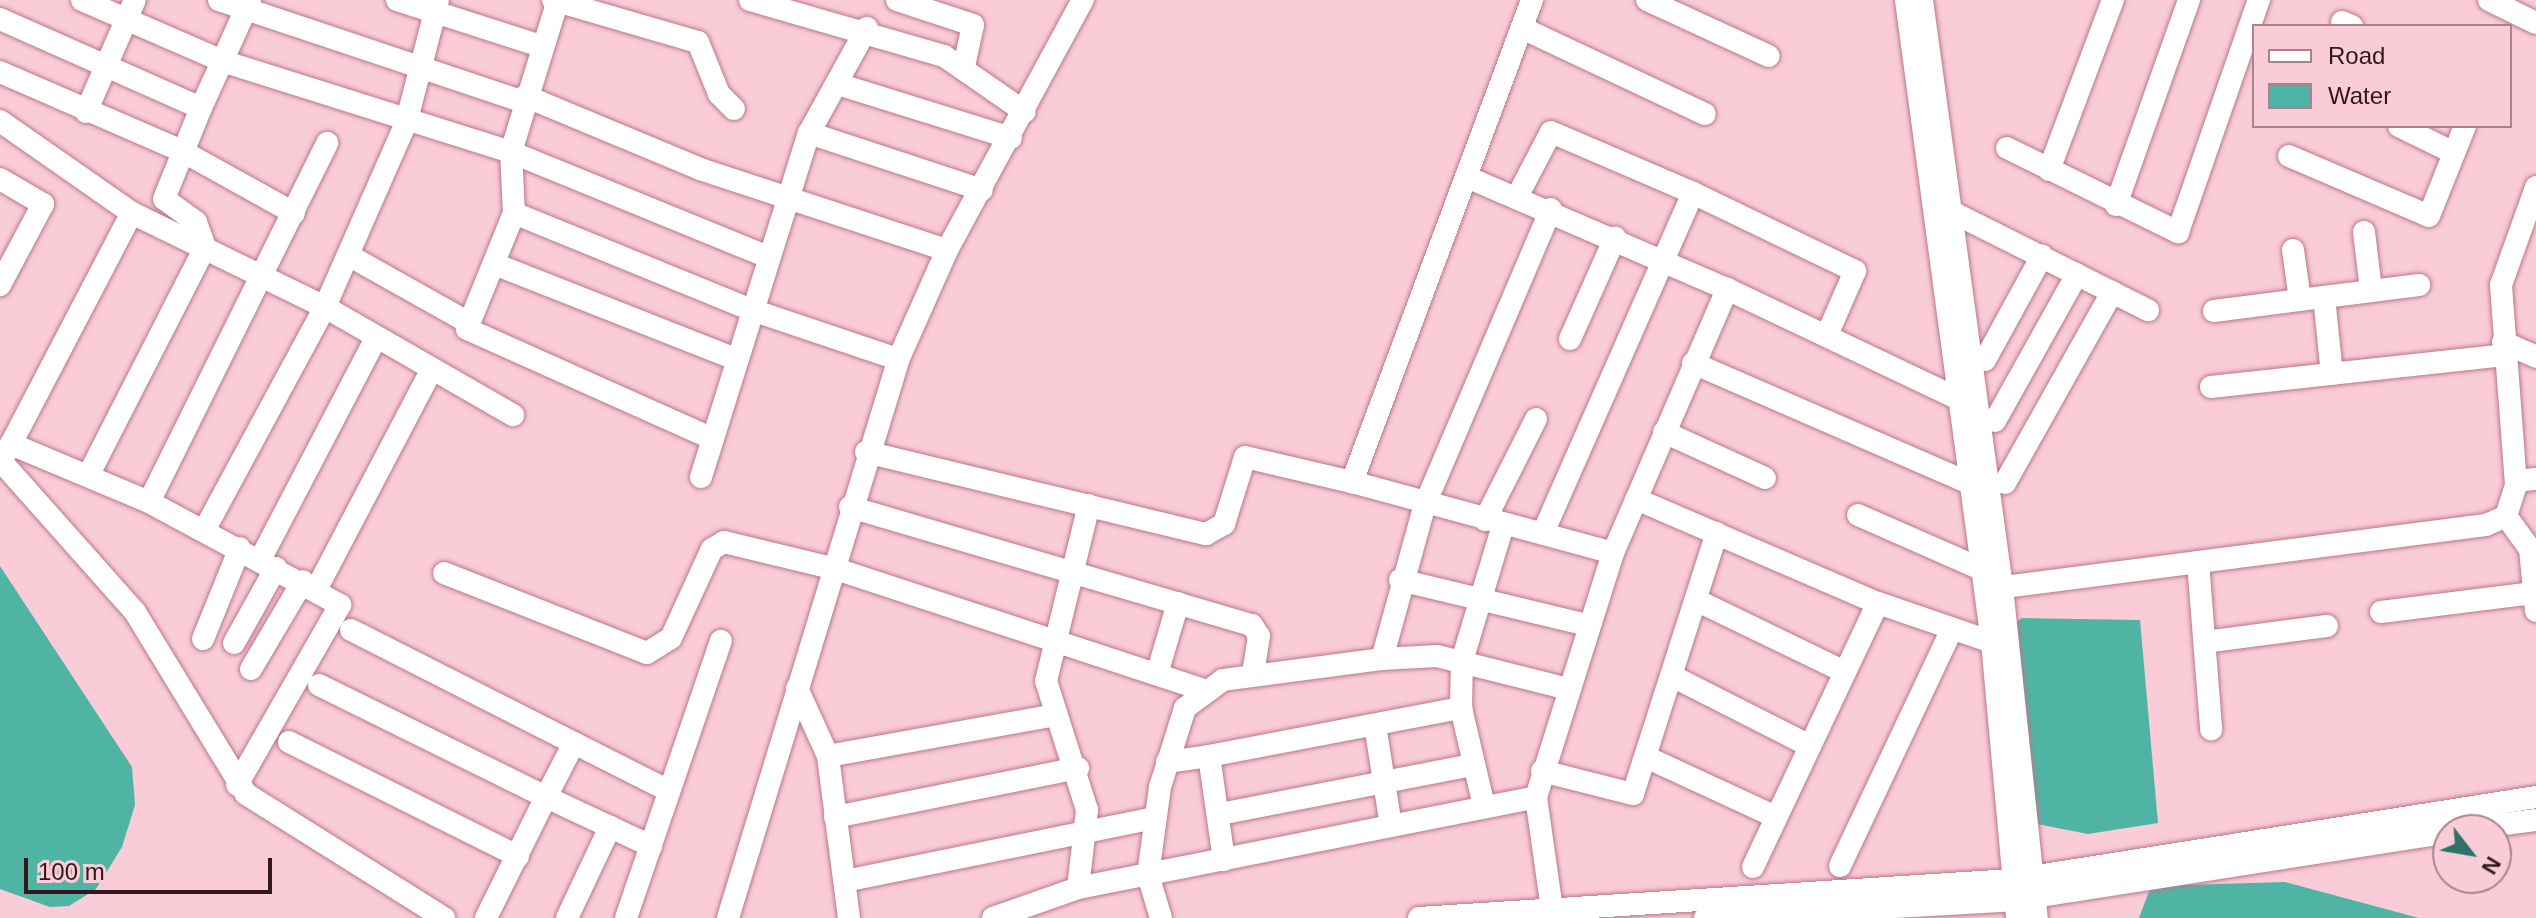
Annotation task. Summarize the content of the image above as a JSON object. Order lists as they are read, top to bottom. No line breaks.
{"legend":["Road","Water"],"scale_bar":"100 m","north":"bottom right"}
